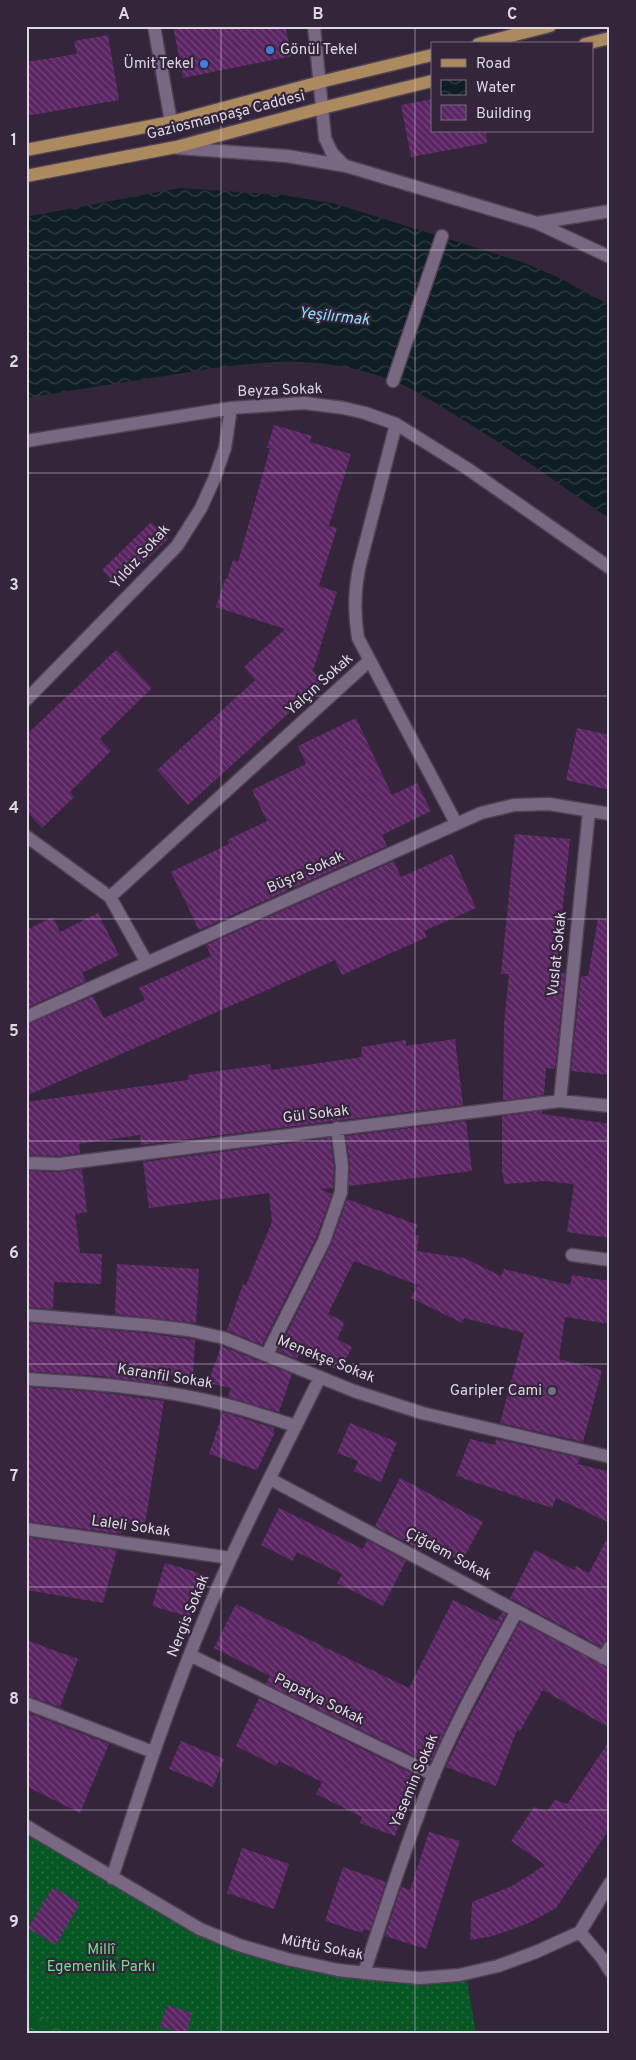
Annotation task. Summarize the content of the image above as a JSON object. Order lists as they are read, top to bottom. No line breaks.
{"streets":{"main road":["Gaziosmanpaşa Caddesi"],"street":["Beyza Sokak","Yıldız Sokak","Yalçın Sokak","Büşra Sokak","Vuslat Sokak","Gül Sokak","Menekşe Sokak","Karanfil Sokak","Laleli Sokak","Çiğdem Sokak","Nergis Sokak","Papatya Sokak","Yasemin Sokak","Müftü Sokak"]},"crossings":[["Beyza Sokak","Yıldız Sokak"],["Beyza Sokak","Yalçın Sokak"],["Büşra Sokak","Vuslat Sokak"],["Vuslat Sokak","Gül Sokak"],["Menekşe Sokak","Nergis Sokak"],["Karanfil Sokak","Nergis Sokak"],["Laleli Sokak","Nergis Sokak"],["Çiğdem Sokak","Nergis Sokak"],["Çiğdem Sokak","Yasemin Sokak"],["Nergis Sokak","Papatya Sokak"],["Nergis Sokak","Müftü Sokak"],["Papatya Sokak","Yasemin Sokak"],["Yasemin Sokak","Müftü Sokak"]],"water":["Yeşilırmak"],"parks":["Millî Egemenlik Parkı"],"places":["Gönül Tekel","Ümit Tekel","Garipler Cami"],"legend":["Road","Water","Building"],"grid":{"columns":["A","B","C"],"rows":["1","2","3","4","5","6","7","8","9"]}}
